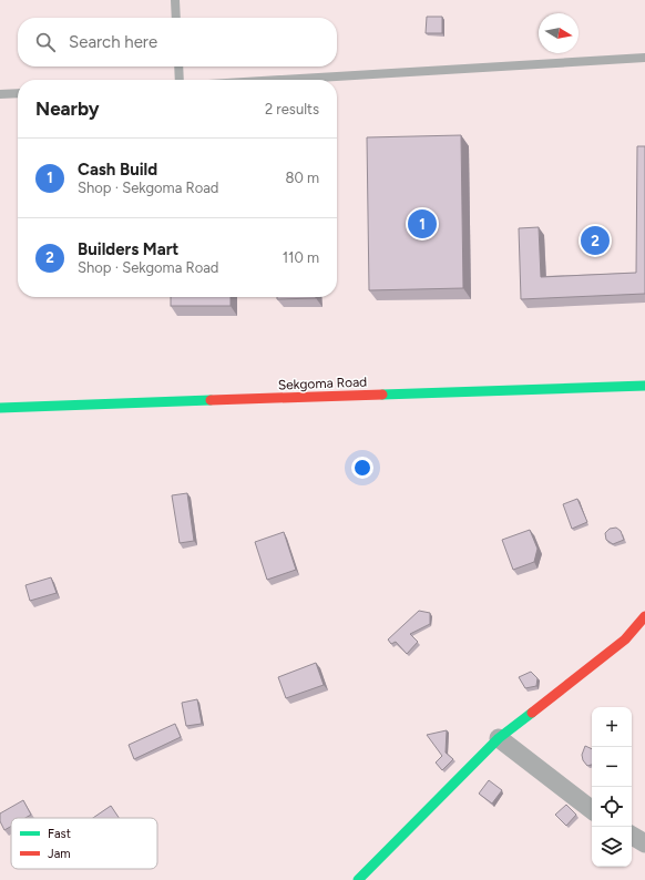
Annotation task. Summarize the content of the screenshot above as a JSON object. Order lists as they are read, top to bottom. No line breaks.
{"streets":{"main road":["Sekgoma Road"]},"legend":["Fast","Jam"],"north":"right","page":{"search":"Search here","heading":["Nearby","2 results"],"list":[{"mark":"1","name":"Cash Build","note":"Shop · Sekgoma Road","value":"80 m"},{"mark":"2","name":"Builders Mart","note":"Shop · Sekgoma Road","value":"110 m"}],"pins":["1","2"],"map_buttons":["+","−"]}}
